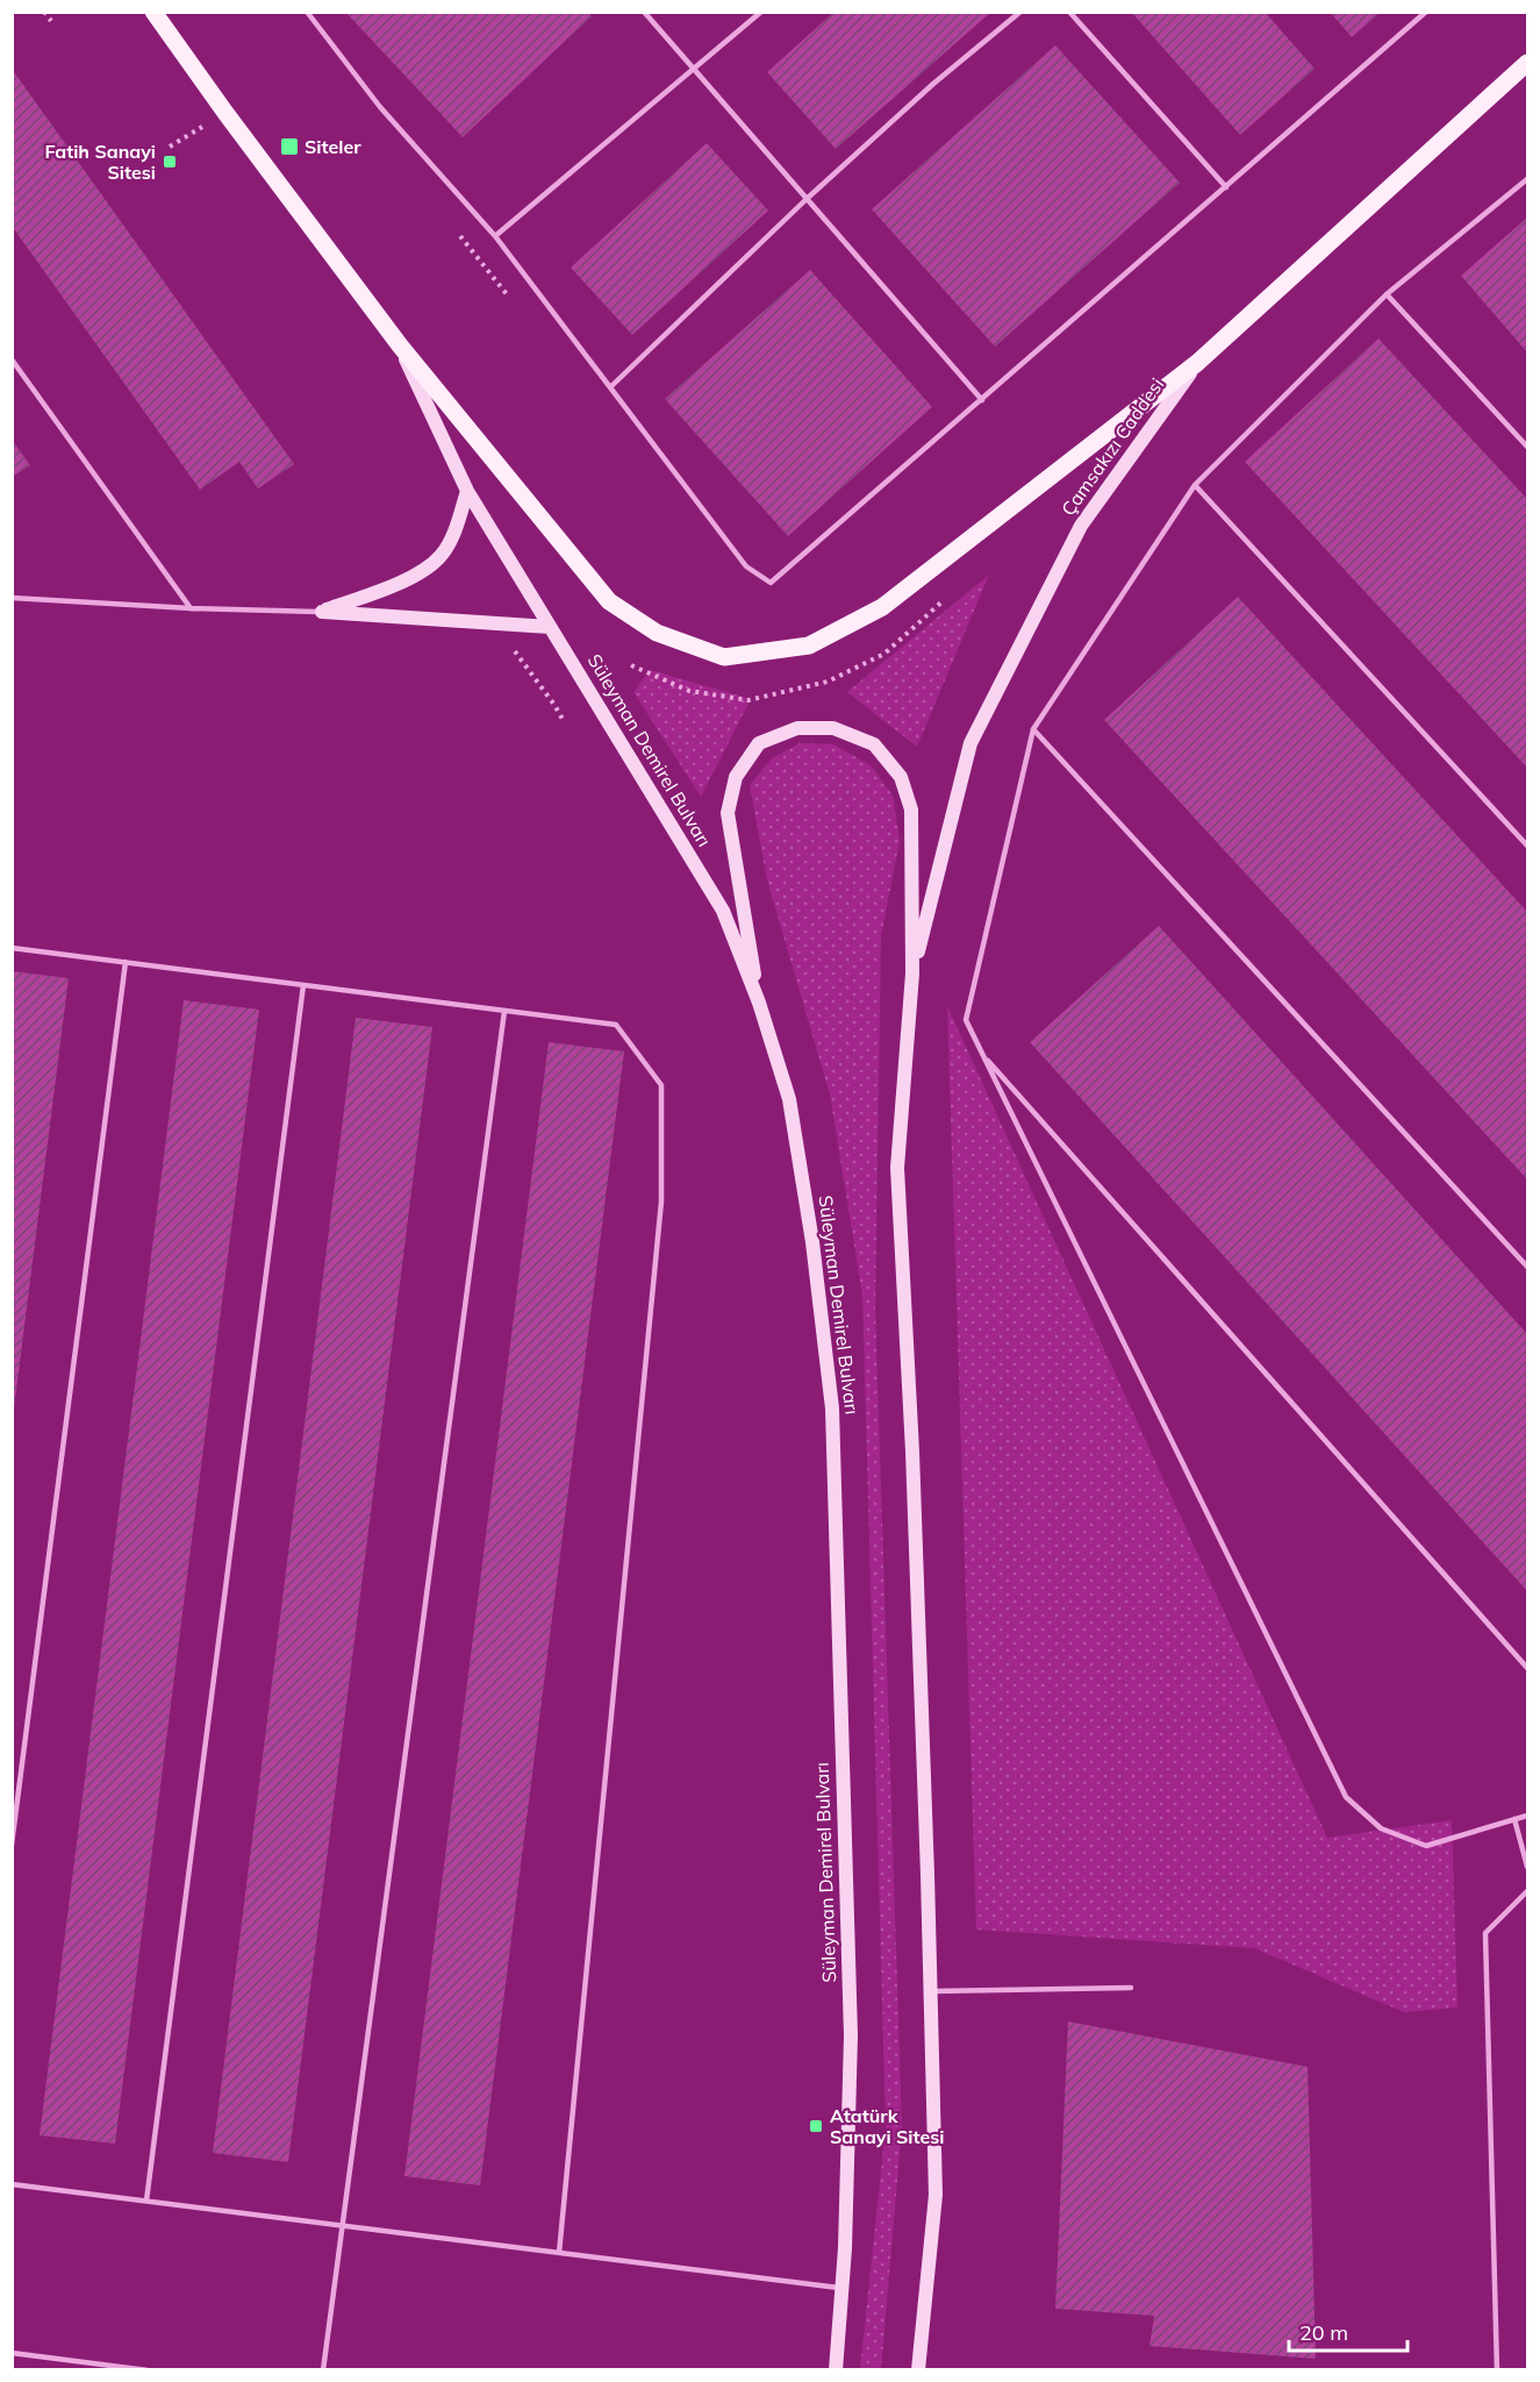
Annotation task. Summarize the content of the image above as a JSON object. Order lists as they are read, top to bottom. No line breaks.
{"streets":{"main road":["Çamsakızı Caddesi","Süleyman Demirel Bulvarı"]},"crossings":[["Çamsakızı Caddesi","Süleyman Demirel Bulvarı"]],"places":{"transit":["Siteler","Fatih Sanayi Sitesi","Atatürk Sanayi Sitesi"]},"scale_bar":"20 m"}
